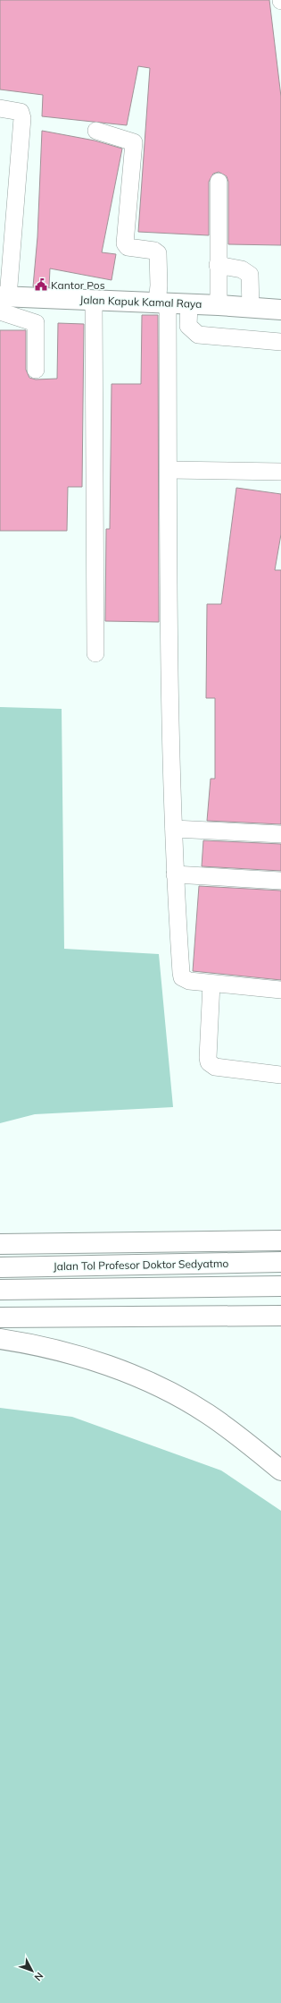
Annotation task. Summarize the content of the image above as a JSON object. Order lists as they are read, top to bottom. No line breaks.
{"streets":{"main road":["Jalan Kapuk Kamal Raya","Jalan Tol Profesor Doktor Sedyatmo"]},"places":{"public building":["Kantor Pos"]},"north":"bottom right"}
